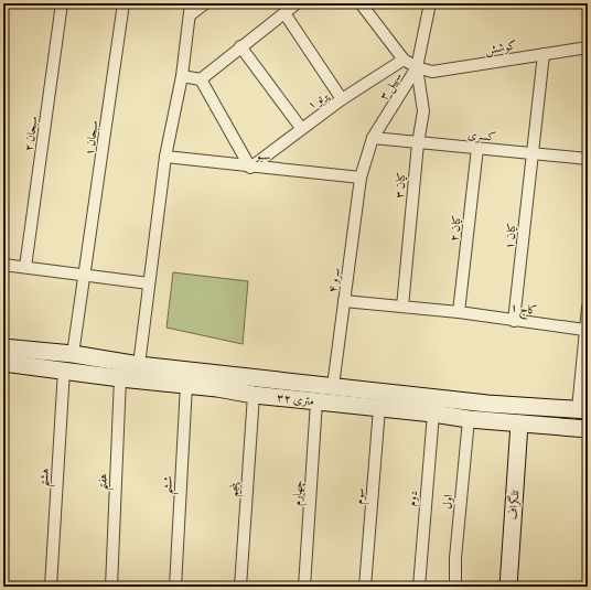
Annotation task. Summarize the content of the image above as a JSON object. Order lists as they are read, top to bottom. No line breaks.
{"streets":{"main road":["۳۲ متری","تلگراف"],"street":["کوشش","سهیل ۳","پرتو ۱","سبحان ۲","کسری","سبحان ۱","سبو","کیان ۳","کیان ۲","کیان ۱","سرو ۴","کاج ۱","هشتم","هفتم","ششم","پنجم","چهارم","سوم","دوم","اول"]},"crossings":[["کوشش","سهیل ۳"],["کوشش","کیان ۳"],["کوشش","کیان ۱"],["سهیل ۳","کسری"],["سهیل ۳","سبو"],["سهیل ۳","کیان ۳"],["سهیل ۳","سرو ۴"],["پرتو ۱","سبو"],["کسری","کیان ۳"],["کسری","کیان ۲"],["کسری","کیان ۱"],["سبحان ۱","۳۲ متری"],["سبو","سرو ۴"],["کیان ۳","کاج ۱"],["کیان ۲","کاج ۱"],["کیان ۱","کاج ۱"],["سرو ۴","کاج ۱"],["سرو ۴","۳۲ متری"],["۳۲ متری","هشتم"],["۳۲ متری","هفتم"],["۳۲ متری","ششم"],["۳۲ متری","پنجم"],["۳۲ متری","چهارم"],["۳۲ متری","سوم"],["۳۲ متری","دوم"],["۳۲ متری","اول"],["۳۲ متری","تلگراف"]]}
